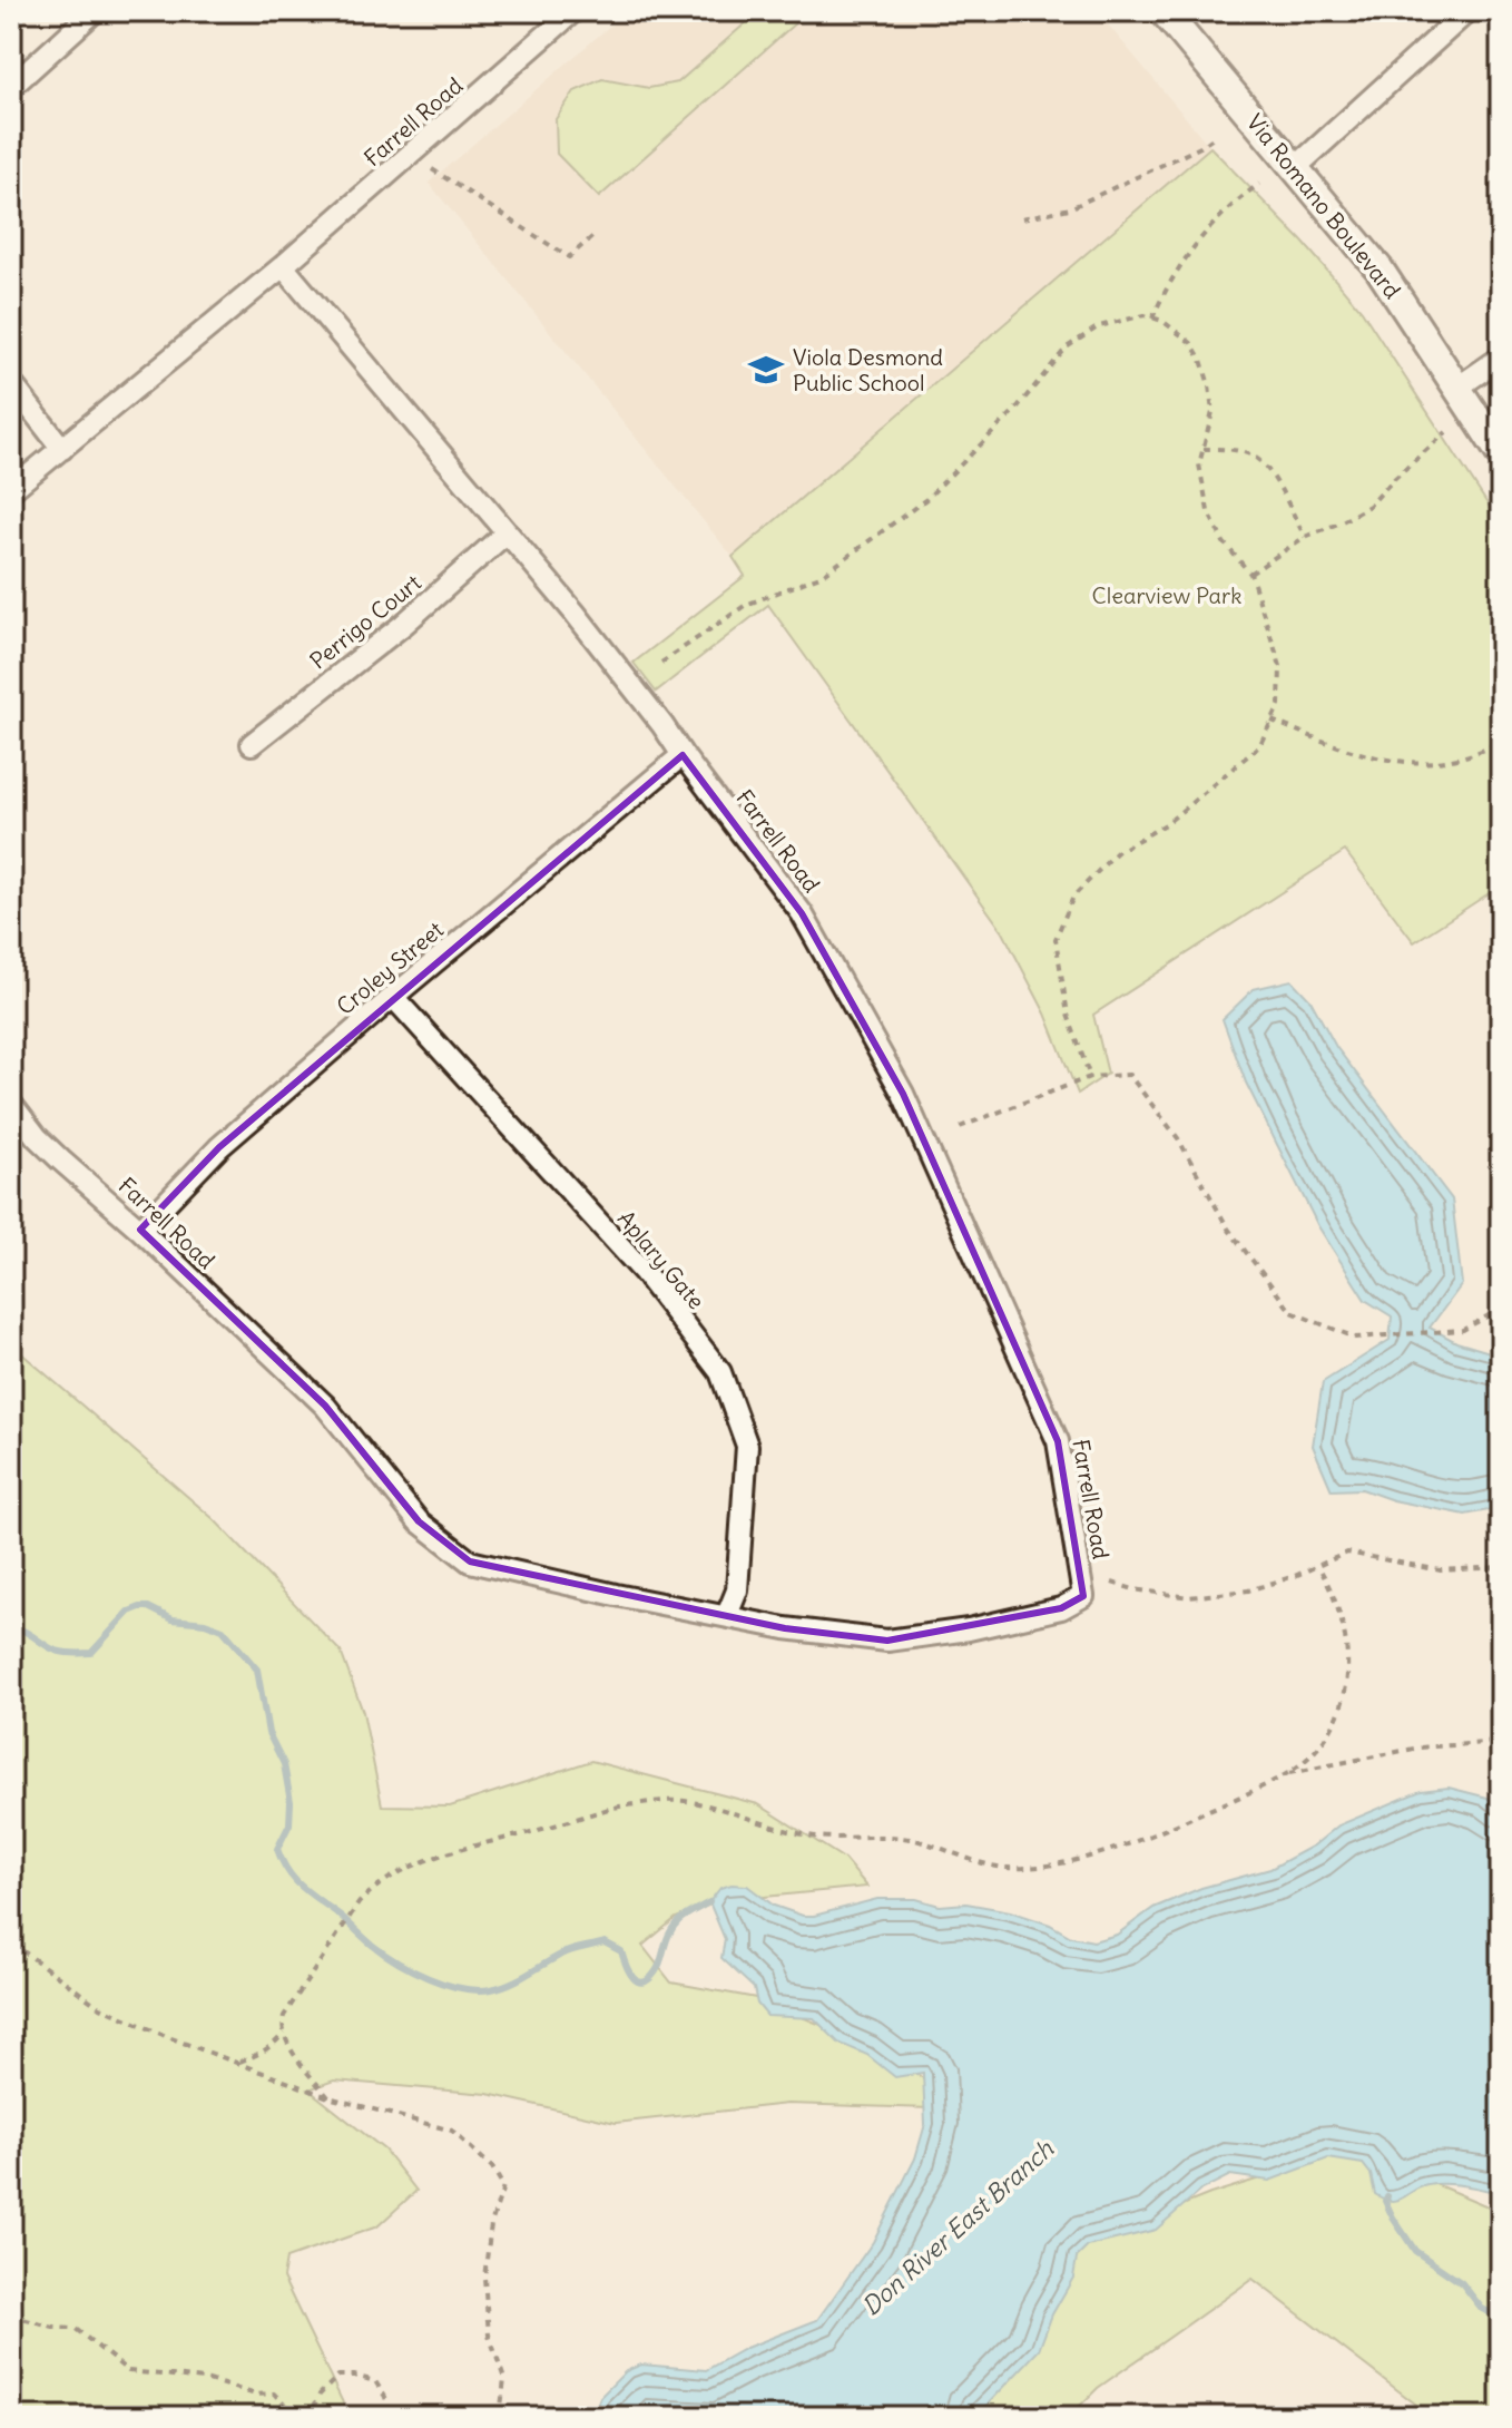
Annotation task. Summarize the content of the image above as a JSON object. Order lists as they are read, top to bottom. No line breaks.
{"streets":{"street":["Farrell Road","Via Romano Boulevard","Perrigo Court","Croley Street","Aplary Gate"]},"crossings":[["Farrell Road","Perrigo Court"],["Farrell Road","Croley Street"],["Farrell Road","Aplary Gate"],["Croley Street","Aplary Gate"]],"water":["Don River East Branch"],"parks":["Clearview Park"],"places":{"school or university":["Viola Desmond Public School"]}}
